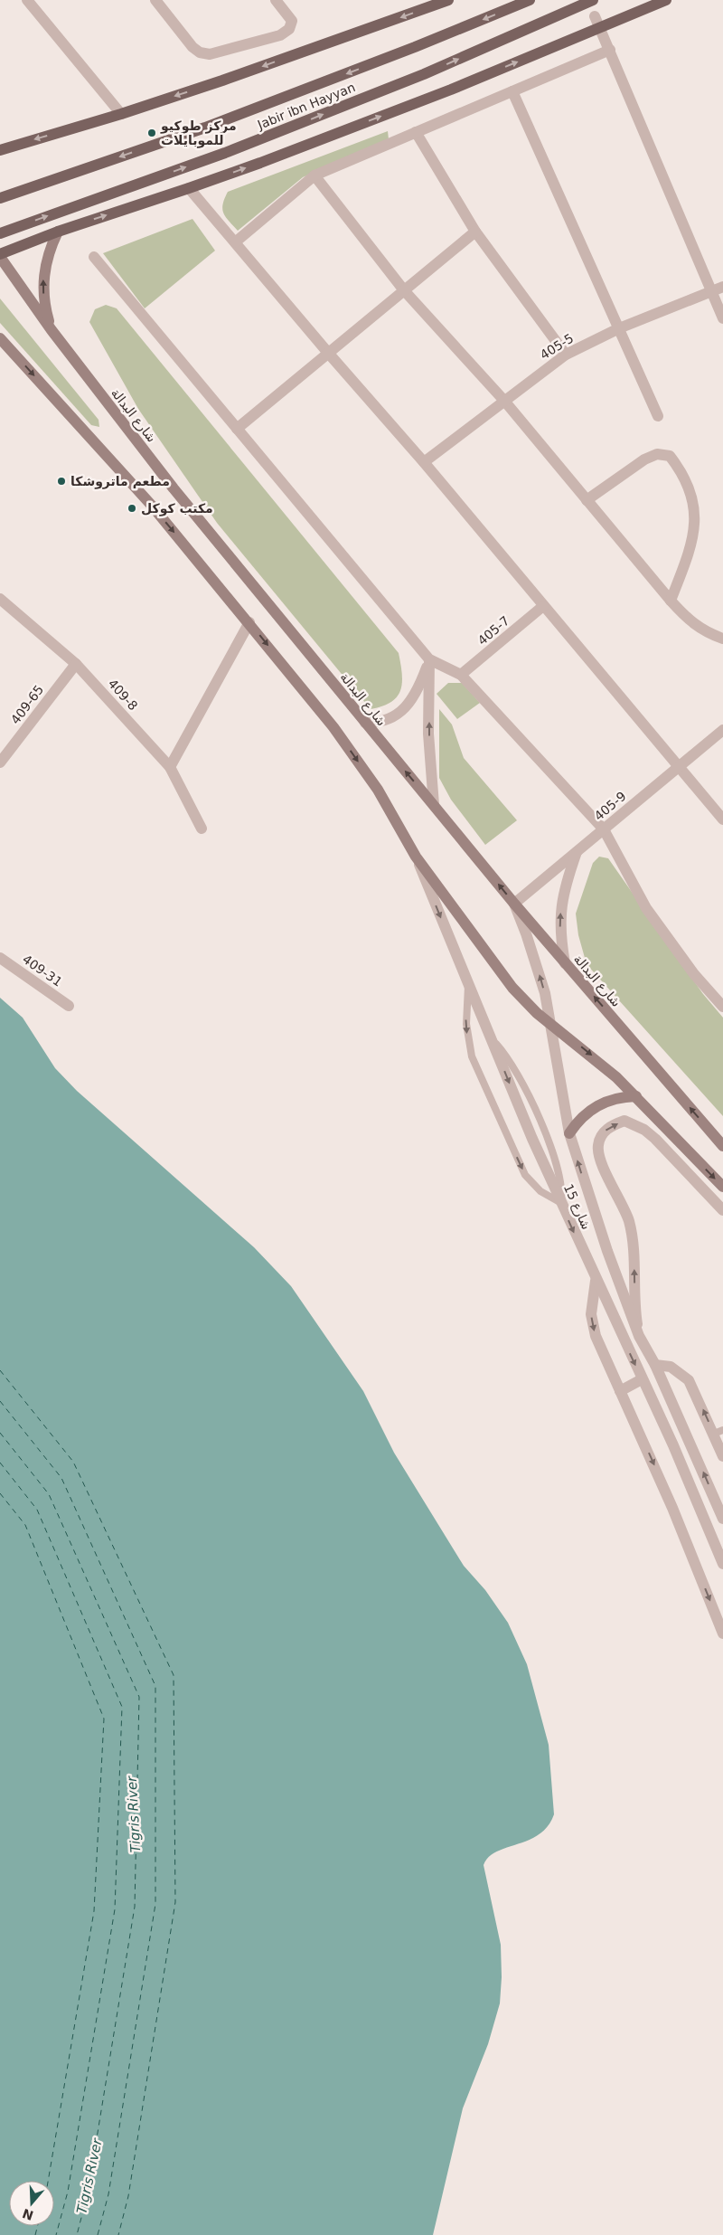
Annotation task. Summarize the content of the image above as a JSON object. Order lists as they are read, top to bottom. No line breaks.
{"streets":{"main road":["Jabir ibn Hayyan","شارع البدالة"],"street":["405-5","405-7","409-8","409-65","405-9","409-31","شارع 15"]},"crossings":[["شارع البدالة","405-9"],["شارع البدالة","شارع 15"],["409-8","409-65"],["405-9","شارع 15"]],"water":["Tigris River"],"places":["مركز طوكيو للموبايلات","مطعم ماتروشكا","مكتب كوكل"],"north":"bottom"}
